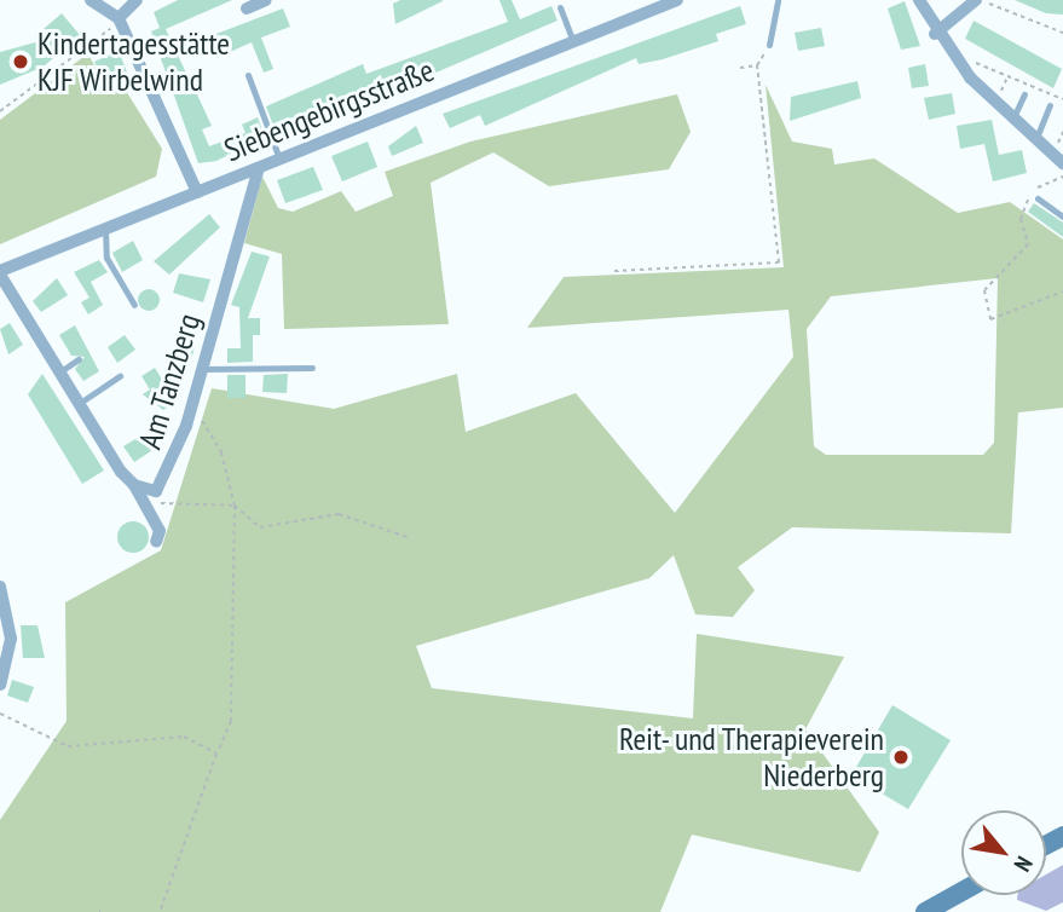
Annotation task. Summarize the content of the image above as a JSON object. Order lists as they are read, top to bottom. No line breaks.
{"streets":{"street":["Siebengebirgsstraße","Am Tanzberg"]},"crossings":[["Siebengebirgsstraße","Am Tanzberg"]],"places":["Kindertagesstätte KJF Wirbelwind","Reit- und Therapieverein Niederberg"],"north":"bottom right"}
